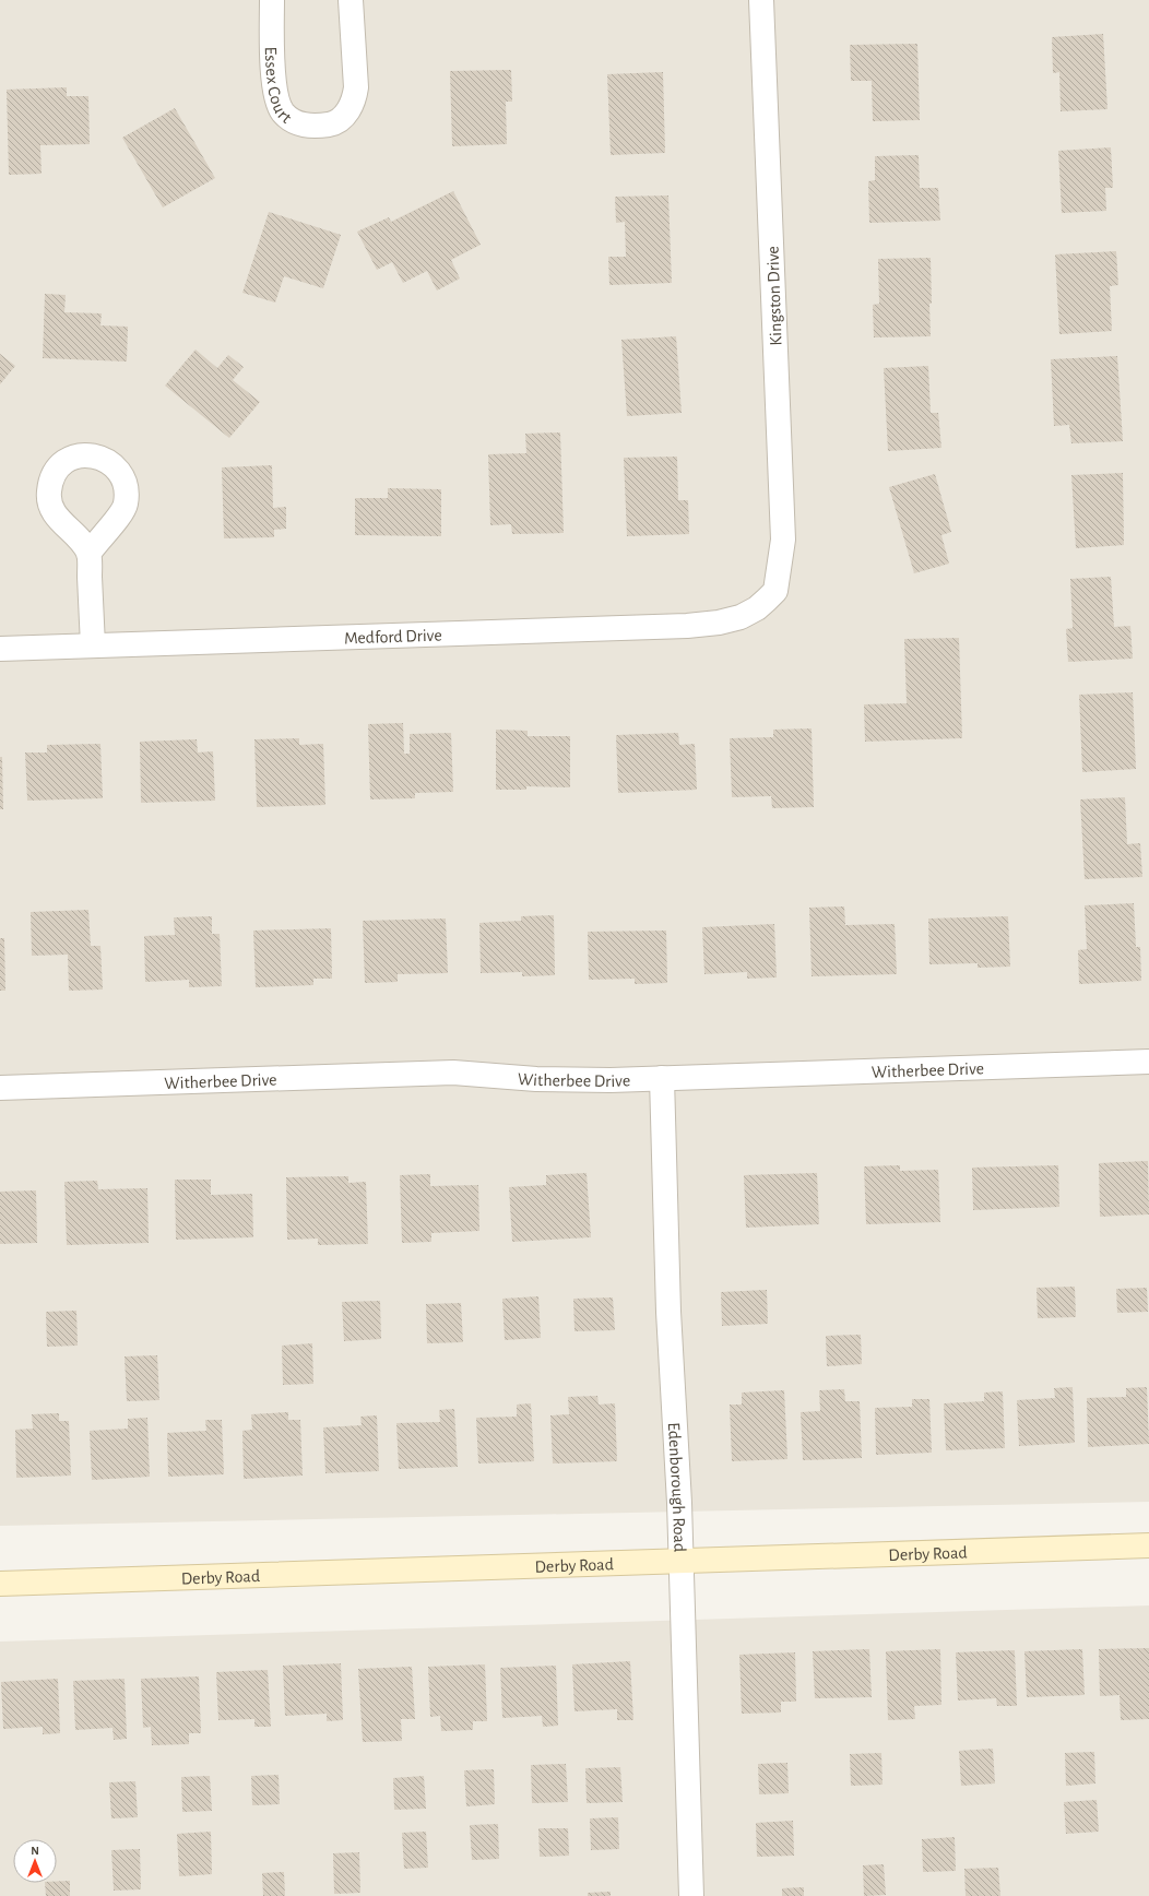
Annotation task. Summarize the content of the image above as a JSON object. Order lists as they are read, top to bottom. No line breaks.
{"streets":{"street":["Essex Court","Kingston Drive","Medford Drive","Witherbee Drive","Edenborough Road","Derby Road"]},"crossings":[["Kingston Drive","Medford Drive"],["Witherbee Drive","Edenborough Road"],["Edenborough Road","Derby Road"]],"north":"top"}
